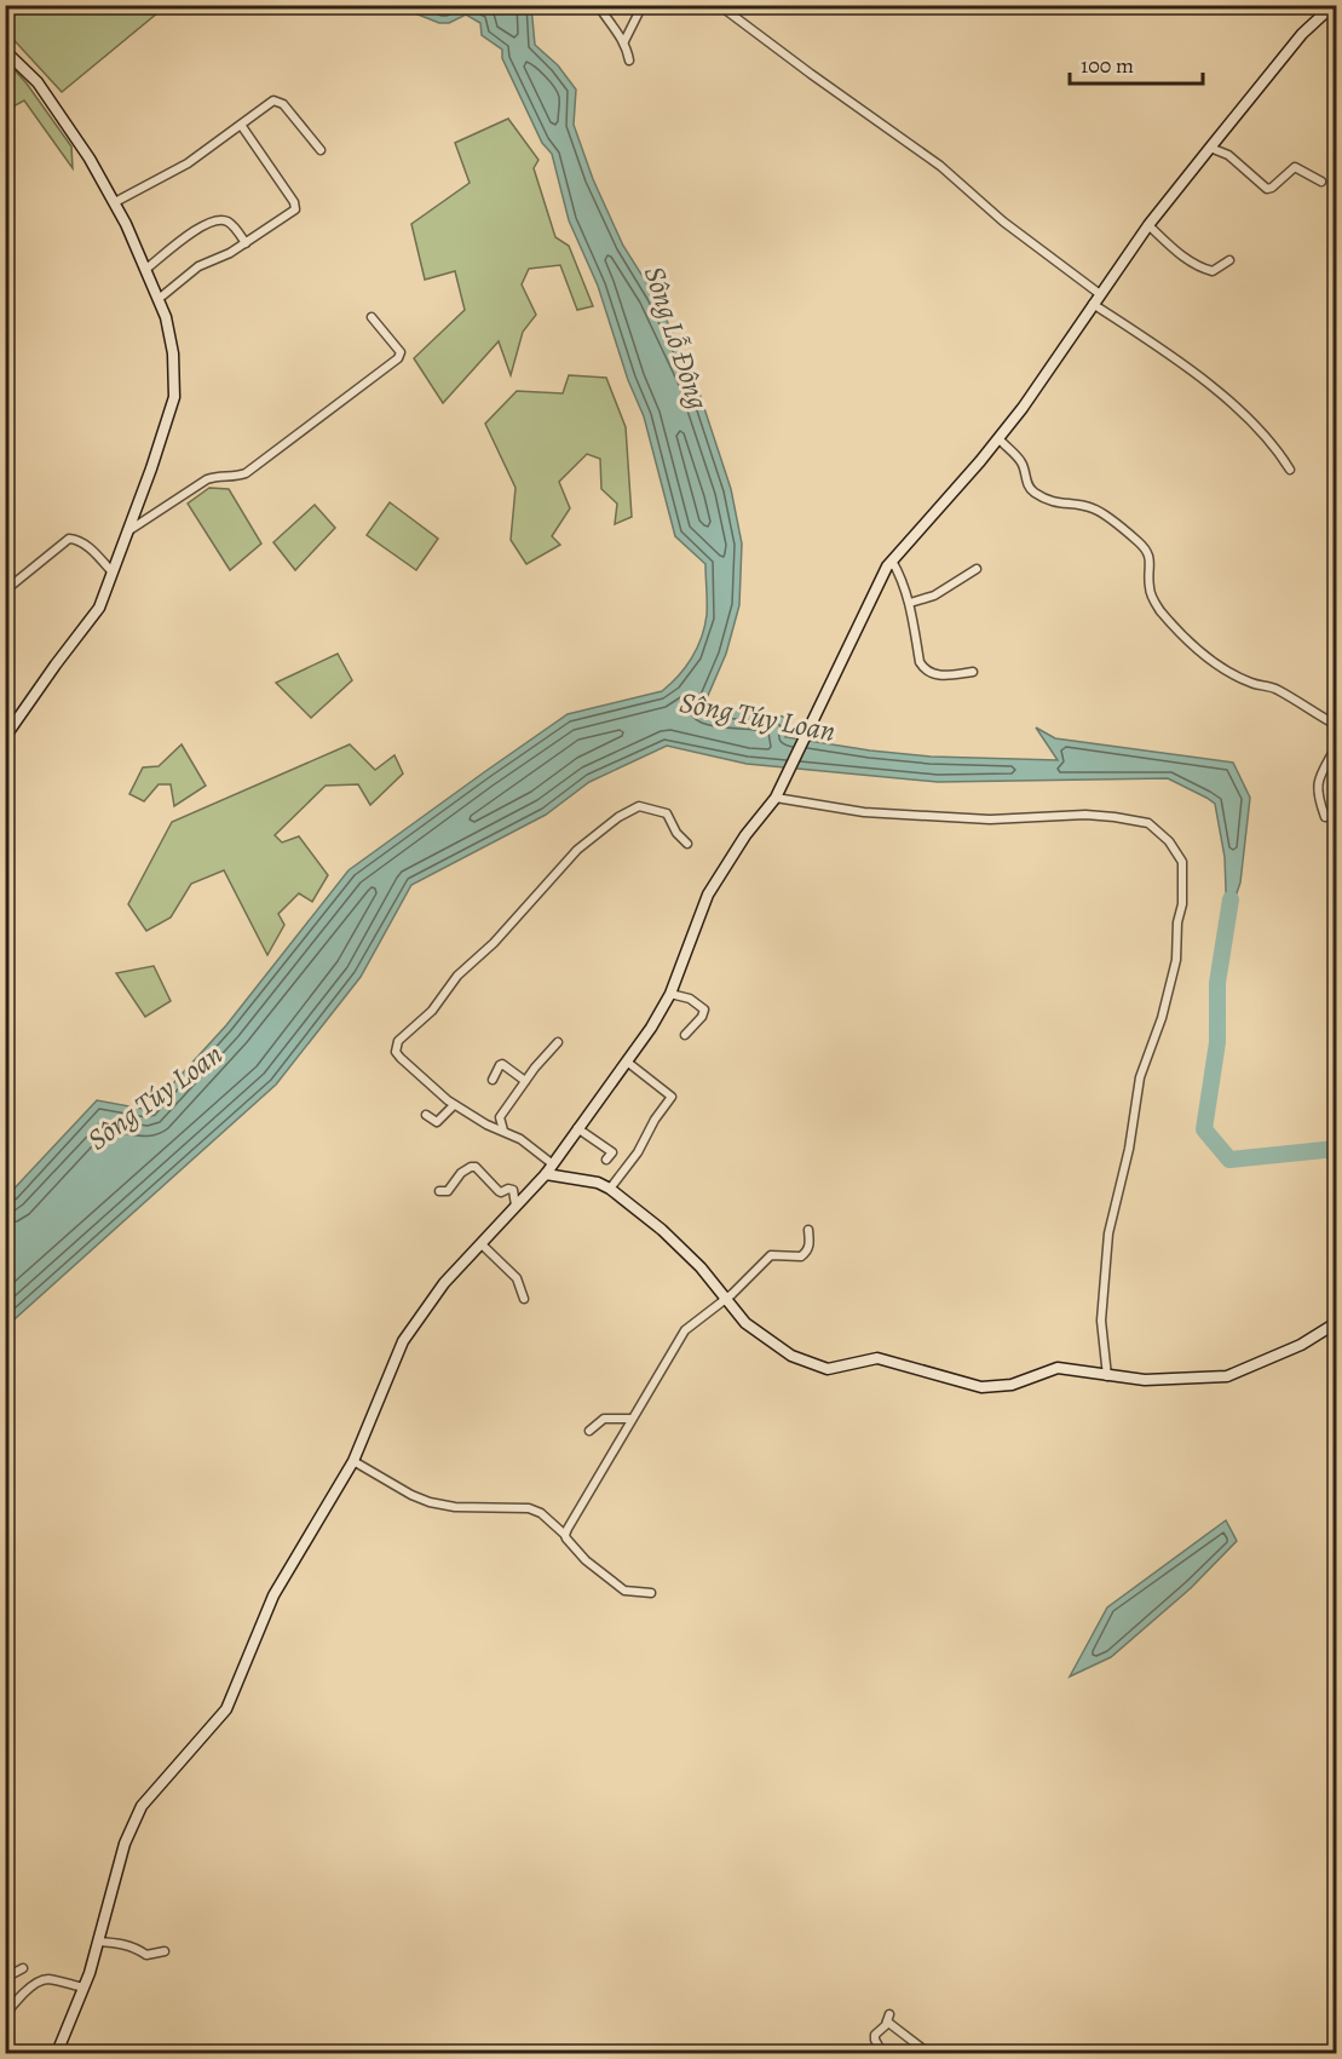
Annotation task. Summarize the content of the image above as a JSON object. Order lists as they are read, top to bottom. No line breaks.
{"water":["Sông Lỗ Đông","Sông Túy Loan"],"scale_bar":"100 m"}
